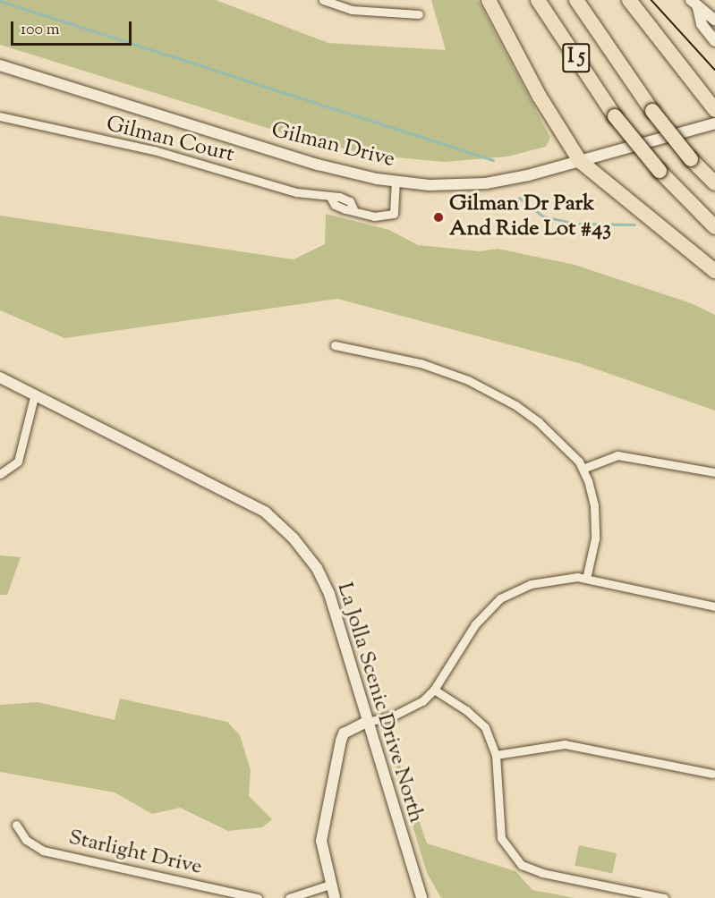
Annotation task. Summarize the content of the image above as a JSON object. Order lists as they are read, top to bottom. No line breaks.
{"streets":{"highway":["I 5"],"main road":["Gilman Drive","La Jolla Scenic Drive North"],"street":["Gilman Court","Starlight Drive"]},"crossings":[["Gilman Court","Gilman Drive"]],"places":["Gilman Dr Park And Ride Lot #43"],"scale_bar":"100 m"}
